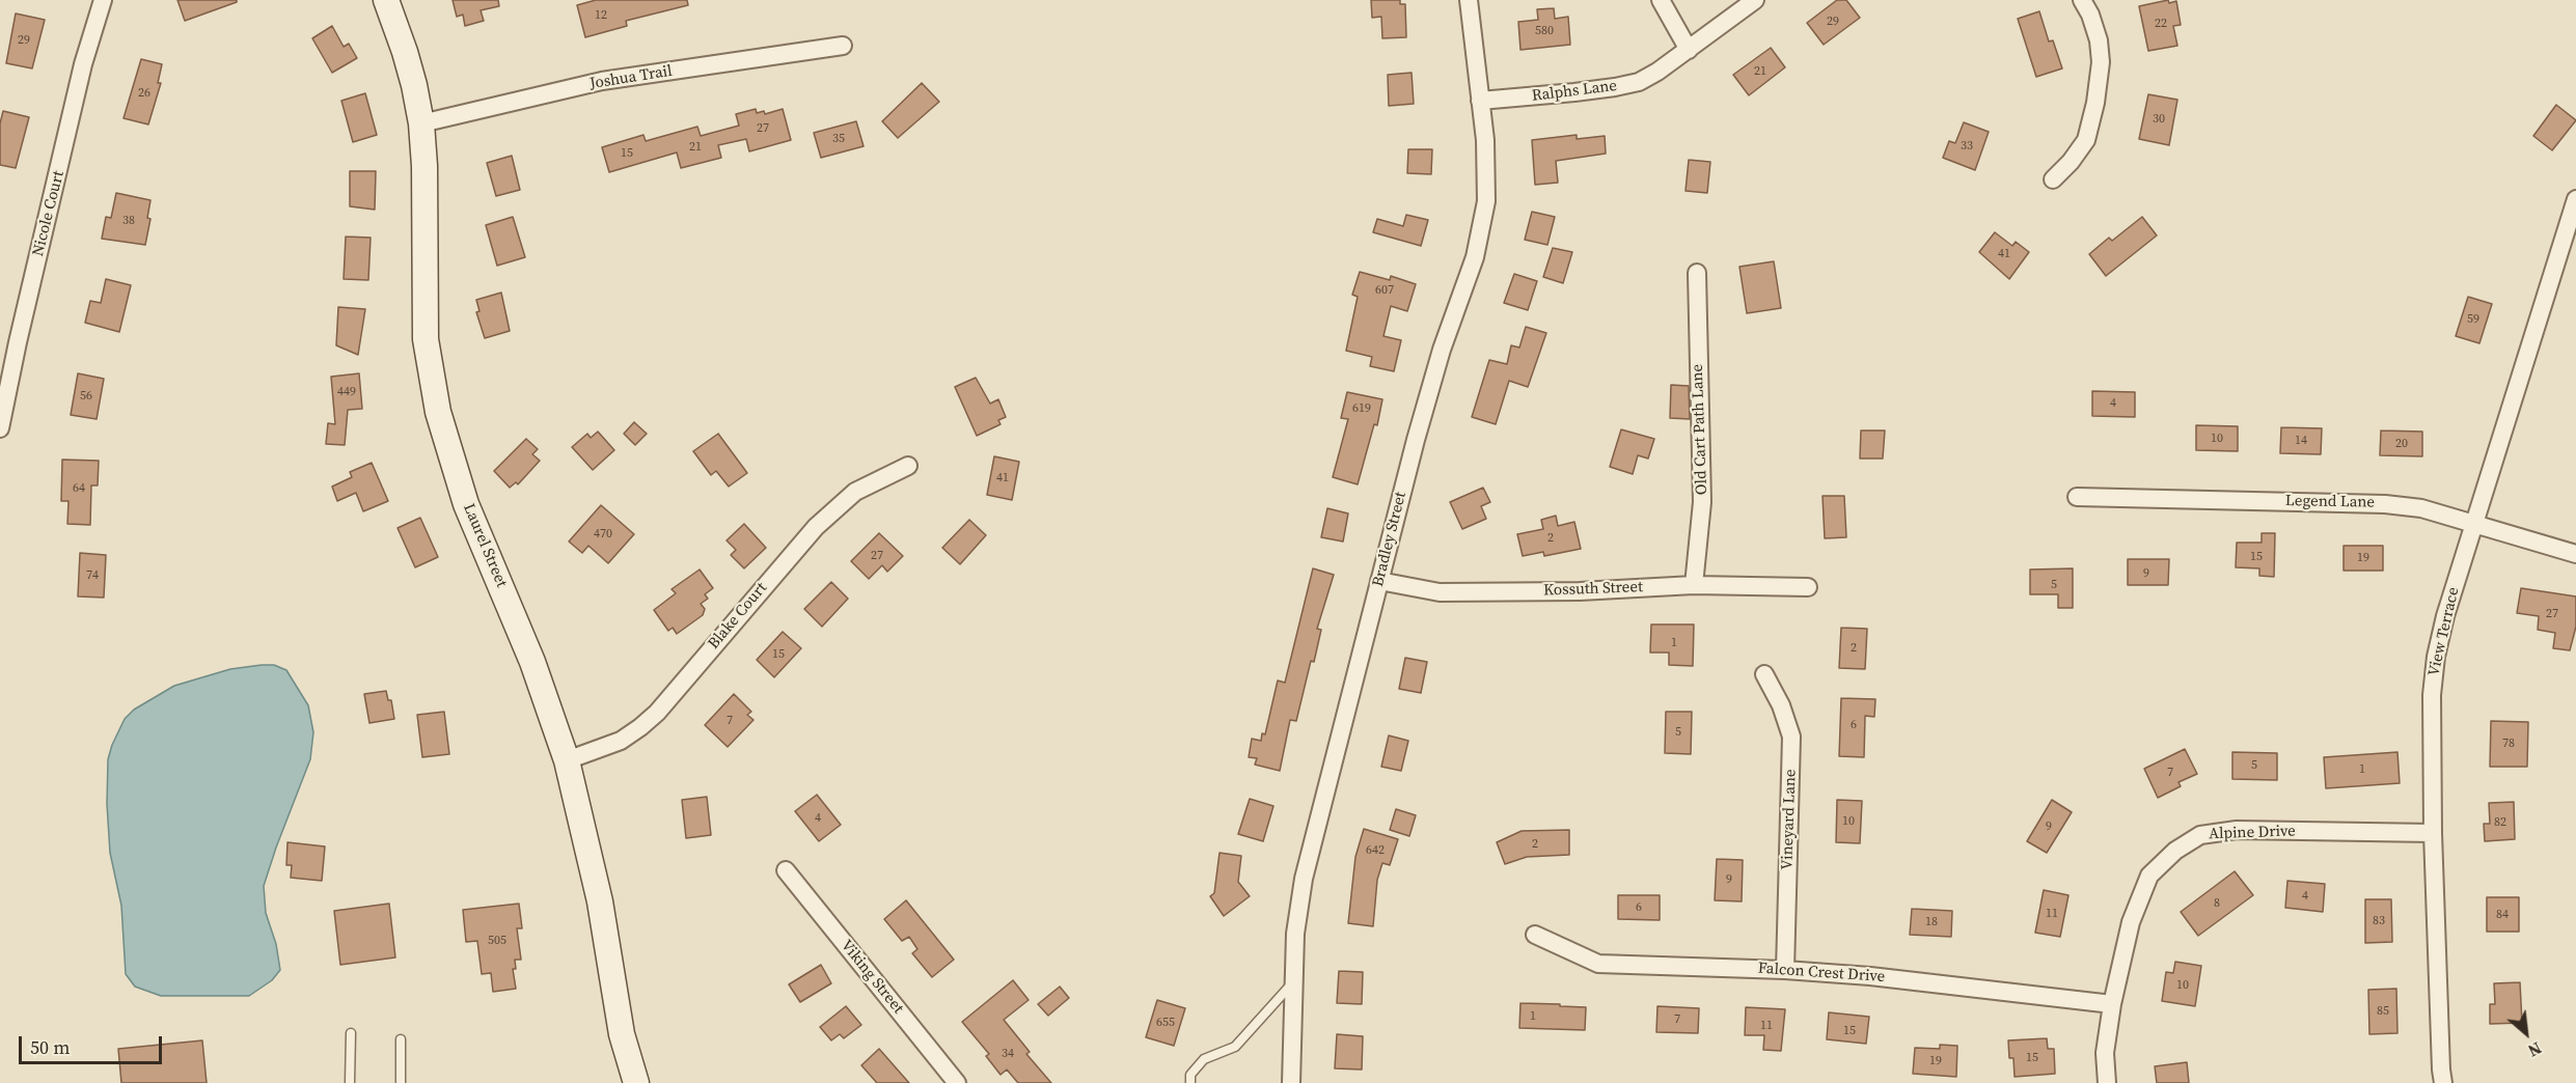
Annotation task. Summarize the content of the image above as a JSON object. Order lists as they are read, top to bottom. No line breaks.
{"streets":{"street":["Joshua Trail","Ralphs Lane","Nicole Court","Old Cart Path Lane","Legend Lane","Bradley Street","Laurel Street","Kossuth Street","Blake Court","View Terrace","Vineyard Lane","Alpine Drive","Falcon Crest Drive","Viking Street"]},"crossings":[["Joshua Trail","Laurel Street"],["Ralphs Lane","Bradley Street"],["Old Cart Path Lane","Kossuth Street"],["Legend Lane","View Terrace"],["Bradley Street","Kossuth Street"],["Laurel Street","Blake Court"],["View Terrace","Alpine Drive"],["Vineyard Lane","Falcon Crest Drive"],["Alpine Drive","Falcon Crest Drive"]],"house_numbers":["12","29","22","580","29","21","26","30","27","35","33","21","15","38","41","607","59","449","56","4","619","10","14","20","41","64","470","2","27","15","19","9","74","5","27","1","2","15","7","6","5","78","5","1","7","4","10","82","9","2","642","9","4","8","6","11","84","83","18","505","10","85","1","7","655","11","15","34","15","19"],"scale_bar":"50 m","north":"bottom right"}
